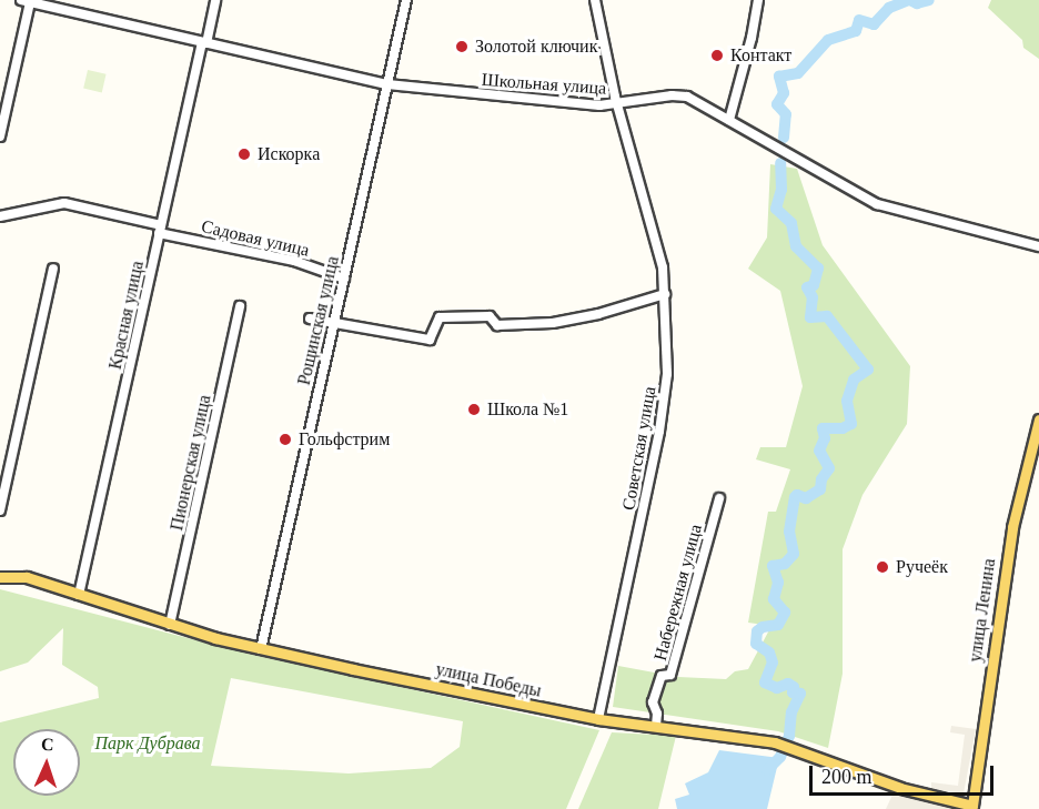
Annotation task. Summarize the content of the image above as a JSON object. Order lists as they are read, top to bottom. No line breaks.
{"streets":{"main road":["улица Ленина","улица Победы"],"street":["Школьная улица","Садовая улица","Красная улица","Рощинская улица","Советская улица","Пионерская улица","Набережная улица"]},"crossings":[["Школьная улица","Красная улица"],["Школьная улица","Рощинская улица"],["Школьная улица","Советская улица"],["Садовая улица","Красная улица"],["Садовая улица","Рощинская улица"],["Красная улица","улица Победы"],["Рощинская улица","улица Победы"],["Советская улица","улица Победы"],["Пионерская улица","улица Победы"],["Набережная улица","улица Победы"],["улица Ленина","улица Победы"]],"parks":["Парк Дубрава"],"places":["Золотой ключик","Контакт","Искорка","Школа №1","Гольфстрим","Ручеёк"],"scale_bar":"200 m","north":"top"}
